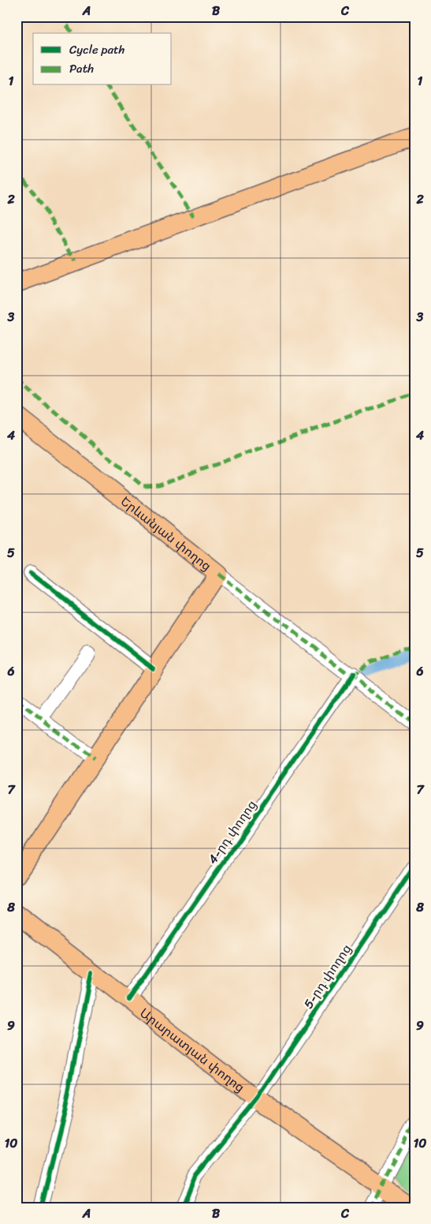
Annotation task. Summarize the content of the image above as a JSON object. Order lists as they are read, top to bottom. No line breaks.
{"streets":{"main road":["Երևանյան փողոց","Արարատյան փողոց"],"street":["4-րդ փողոց","5-րդ փողոց"]},"crossings":[["4-րդ փողոց","Արարատյան փողոց"],["5-րդ փողոց","Արարատյան փողոց"]],"legend":["Cycle path","Path"],"grid":{"columns":["A","B","C"],"rows":["1","2","3","4","5","6","7","8","9","10"]}}
